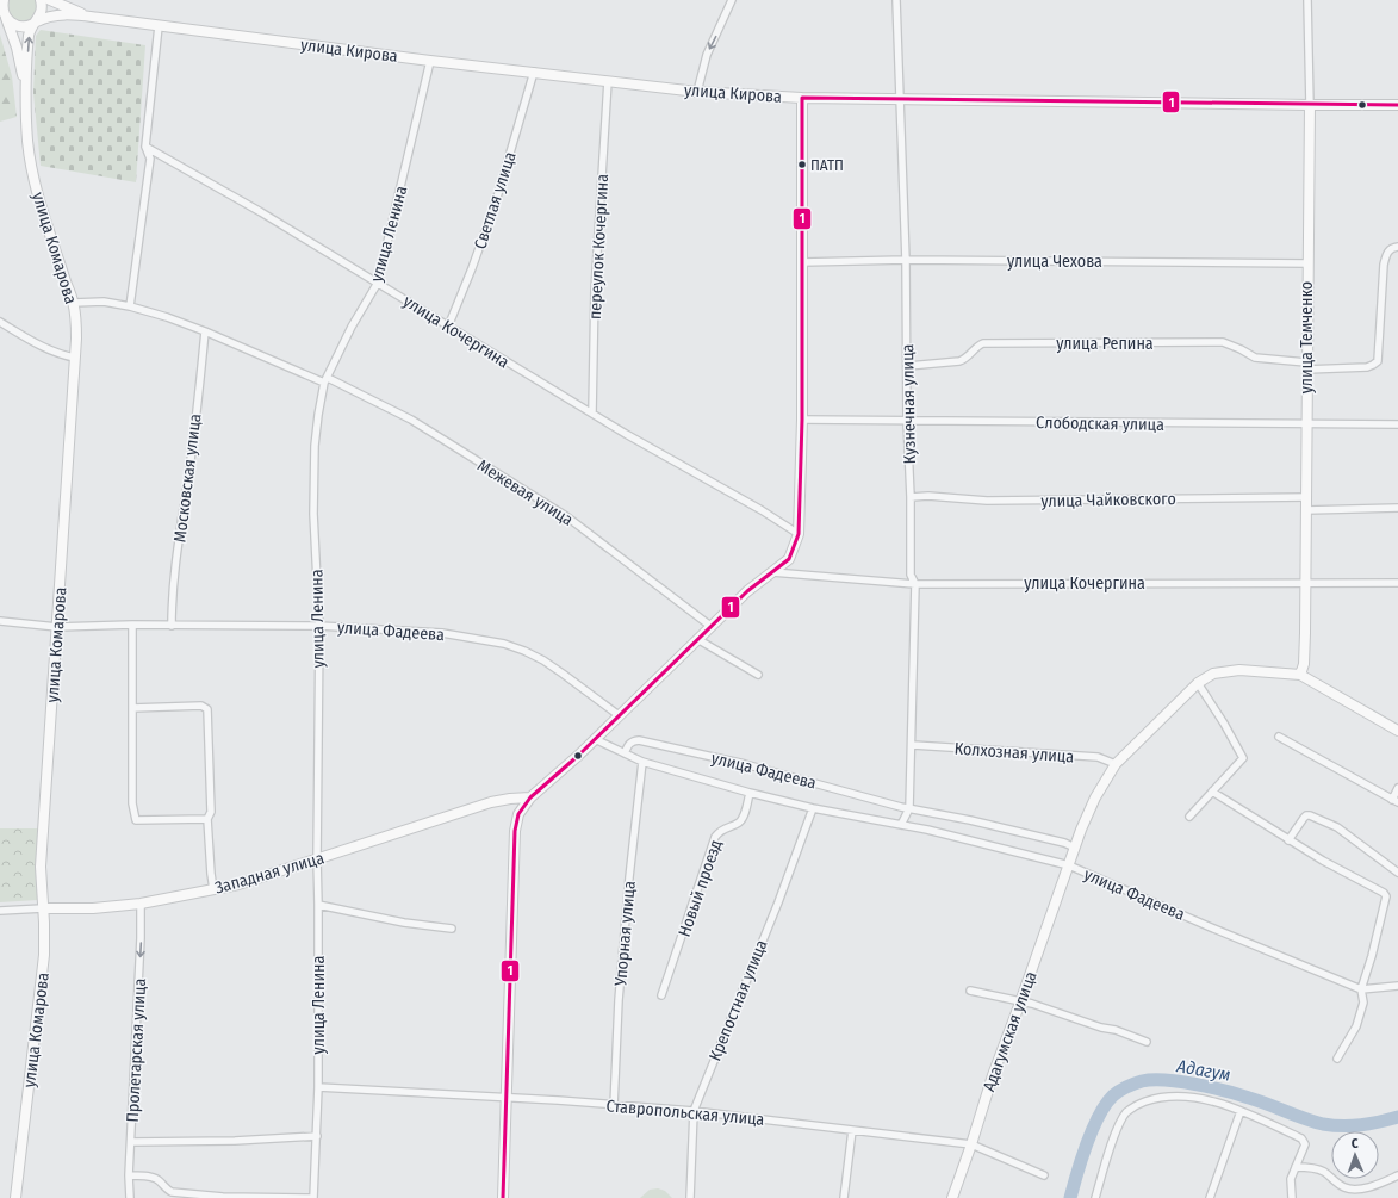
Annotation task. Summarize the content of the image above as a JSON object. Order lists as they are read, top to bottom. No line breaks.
{"streets":{"main road":["улица Кирова","улица Комарова","улица Темченко","Западная улица","Адагумская улица"],"street":["Светлая улица","улица Ленина","переулок Кочергина","улица Чехова","улица Кочергина","улица Репина","Кузнечная улица","Слободская улица","Московская улица","Межевая улица","улица Чайковского","улица Фадеева","Колхозная улица","Новый проезд","Упорная улица","Крепостная улица","Пролетарская улица","Ставропольская улица"]},"crossings":[["улица Кирова","Светлая улица"],["улица Кирова","улица Ленина"],["улица Кирова","переулок Кочергина"],["улица Кирова","улица Темченко"],["улица Кирова","Кузнечная улица"],["Светлая улица","улица Кочергина"],["улица Ленина","улица Кочергина"],["улица Ленина","Межевая улица"],["улица Ленина","улица Фадеева"],["улица Ленина","Западная улица"],["улица Ленина","Ставропольская улица"],["переулок Кочергина","улица Кочергина"],["улица Комарова","Межевая улица"],["улица Комарова","улица Фадеева"],["улица Комарова","Западная улица"],["улица Чехова","улица Темченко"],["улица Чехова","Кузнечная улица"],["улица Кочергина","улица Темченко"],["улица Кочергина","Кузнечная улица"],["улица Темченко","улица Репина"],["улица Темченко","Слободская улица"],["улица Темченко","улица Чайковского"],["улица Репина","Кузнечная улица"],["Кузнечная улица","Слободская улица"],["Кузнечная улица","улица Чайковского"],["Кузнечная улица","улица Фадеева"],["Кузнечная улица","Колхозная улица"],["Московская улица","Межевая улица"],["Московская улица","улица Фадеева"],["улица Фадеева","Новый проезд"],["улица Фадеева","Упорная улица"],["улица Фадеева","Крепостная улица"],["улица Фадеева","Адагумская улица"],["Западная улица","Пролетарская улица"],["Упорная улица","Ставропольская улица"],["Крепостная улица","Ставропольская улица"],["Адагумская улица","Ставропольская улица"]],"one_way":["Пролетарская улица"],"water":["Адагум"],"places":["ПАТП"],"lines":["transit line 1"],"north":"top"}
